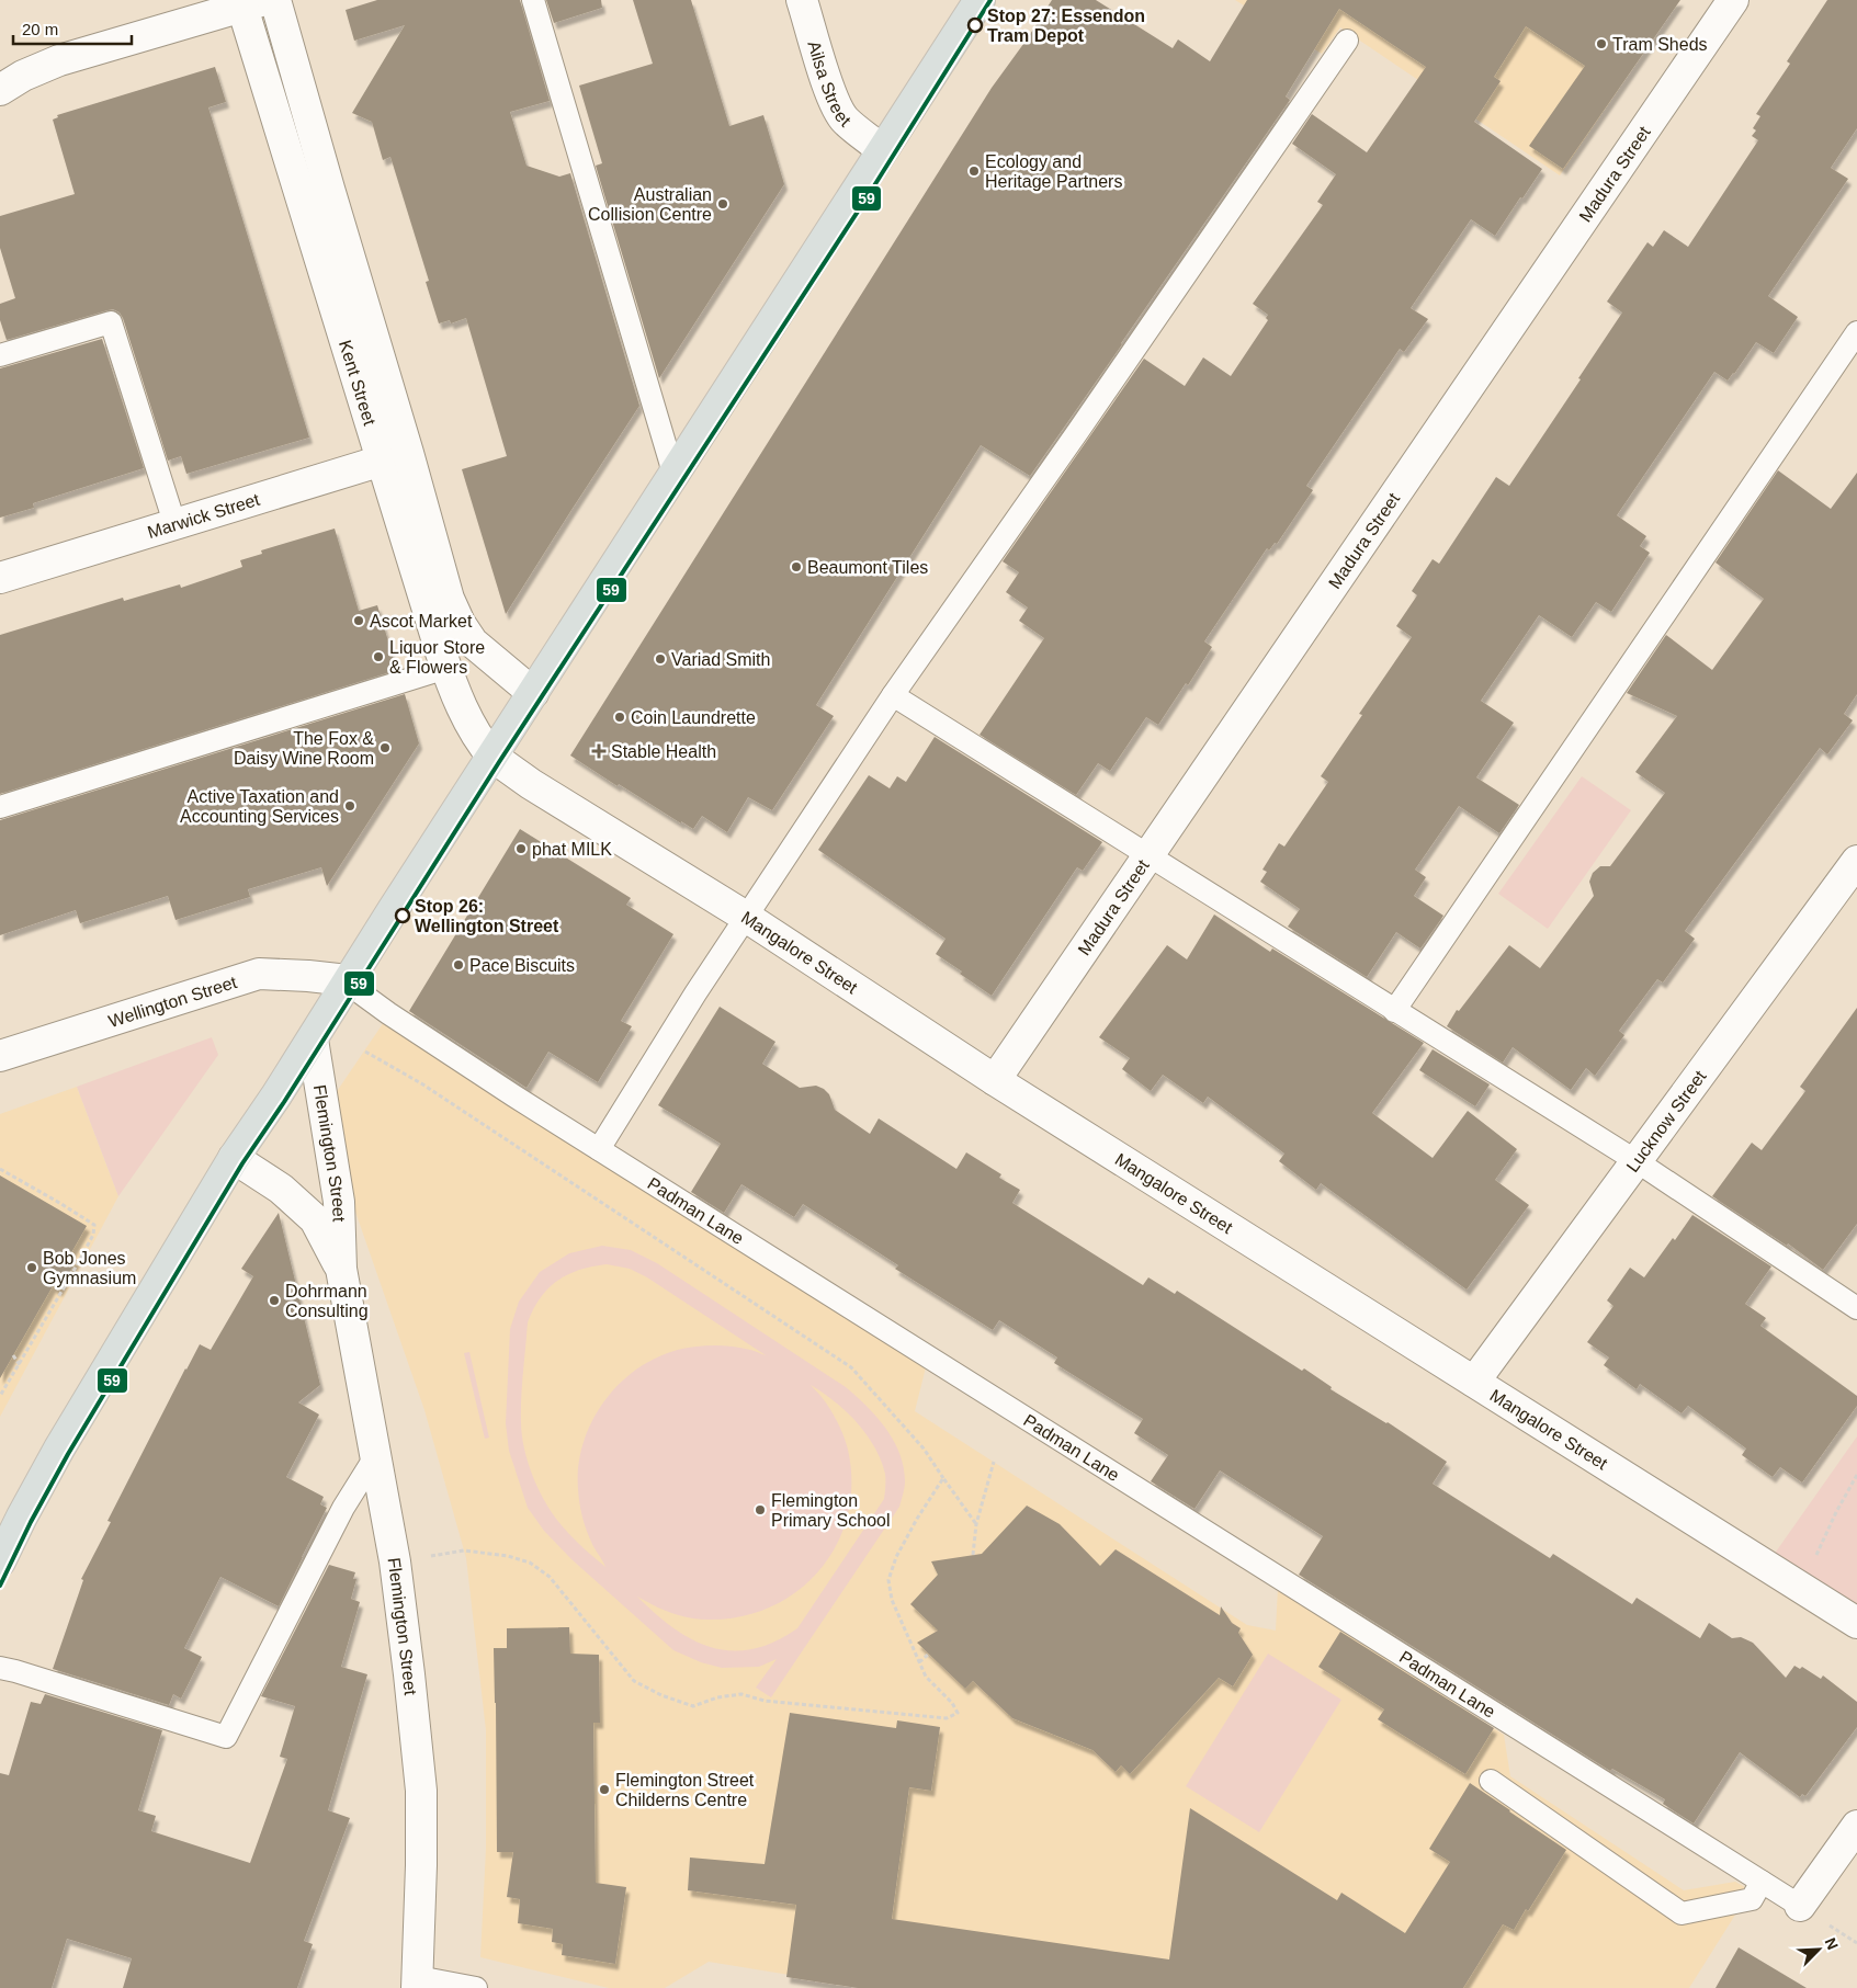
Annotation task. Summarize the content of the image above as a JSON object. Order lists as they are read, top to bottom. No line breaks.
{"streets":{"street":["Ailsa Street","Madura Street","Kent Street","Marwick Street","Mangalore Street","Wellington Street","Lucknow Street","Flemington Street"],"lane":["Padman Lane"]},"crossings":[["Madura Street","Mangalore Street"],["Kent Street","Marwick Street"],["Kent Street","Mangalore Street"],["Mangalore Street","Lucknow Street"],["Wellington Street","Padman Lane"]],"places":{"other":["Stop 27: Essendon Tram Depot","Tram Sheds","Ecology and Heritage Partners","Australian Collision Centre","Beaumont Tiles","Ascot Market","Liquor Store & Flowers","Variad Smith","Coin Laundrette","The Fox & Daisy Wine Room","Active Taxation and Accounting Services","phat MILK","Stop 26: Wellington Street","Pace Biscuits","Bob Jones Gymnasium","Dohrmann Consulting","Flemington Primary School","Flemington Street Childerns Centre"],"health":["Stable Health"]},"lines":["transit line 59"],"scale_bar":"20 m","north":"top right"}
